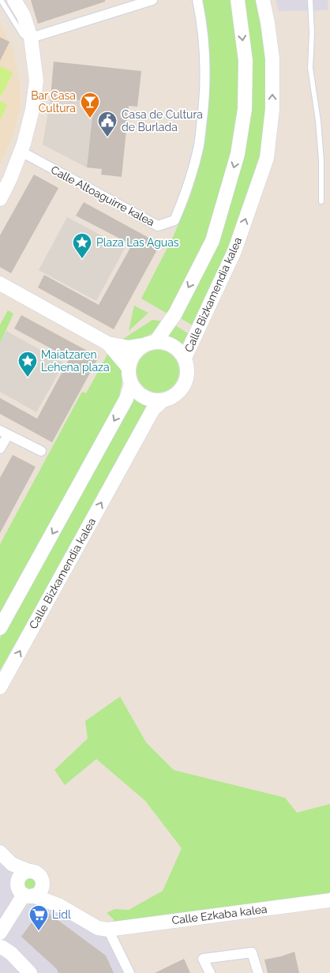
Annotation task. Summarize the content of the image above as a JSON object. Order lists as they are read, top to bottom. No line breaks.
{"streets":{"main road":["Calle Bizkamendia kalea","Calle Ezkaba kalea"],"street":["Calle Altoaguirre kalea"]},"places":{"bar":["Bar Casa Cultura"],"public building":["Casa de Cultura de Burlada"],"place":["Plaza Las Aguas","Maiatzaren Lehena plaza"],"supermarket":["Lidl"]}}
